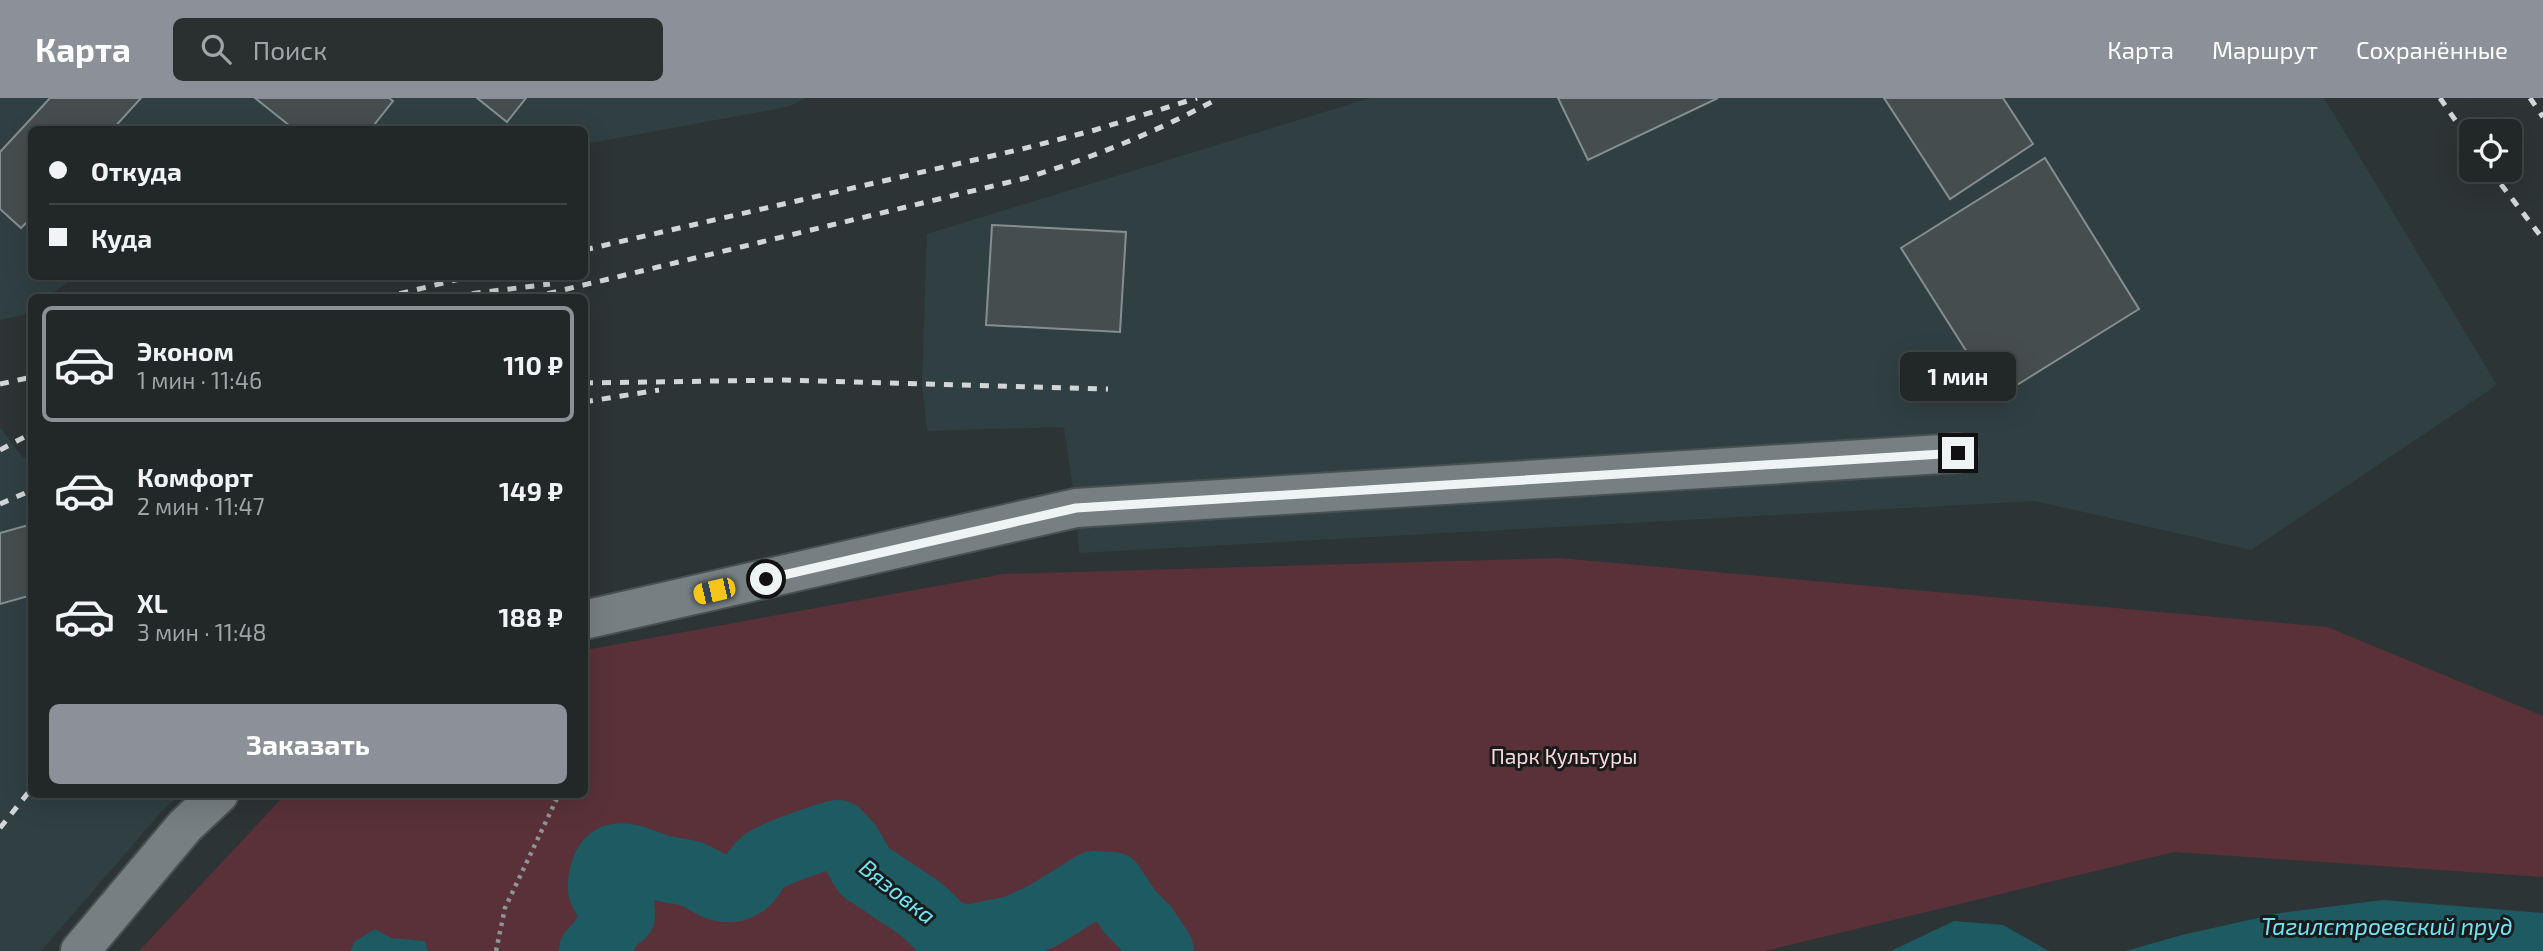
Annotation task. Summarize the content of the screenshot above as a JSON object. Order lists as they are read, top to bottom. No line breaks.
{"water":["Вязовка","Тагилстроевский пруд"],"parks":["Парк Культуры"],"page":{"header":"Карта","search":"Поиск","nav":["Карта","Маршрут","Сохранённые"],"banner":["Откуда","Куда"],"list":[{"name":"Эконом","note":"1 мин · 11:46","value":"110 ₽"},{"name":"Комфорт","note":"2 мин · 11:47","value":"149 ₽"},{"name":"XL","note":"3 мин · 11:48","value":"188 ₽"}],"bubble":"1 мин","buttons":"Заказать"}}
